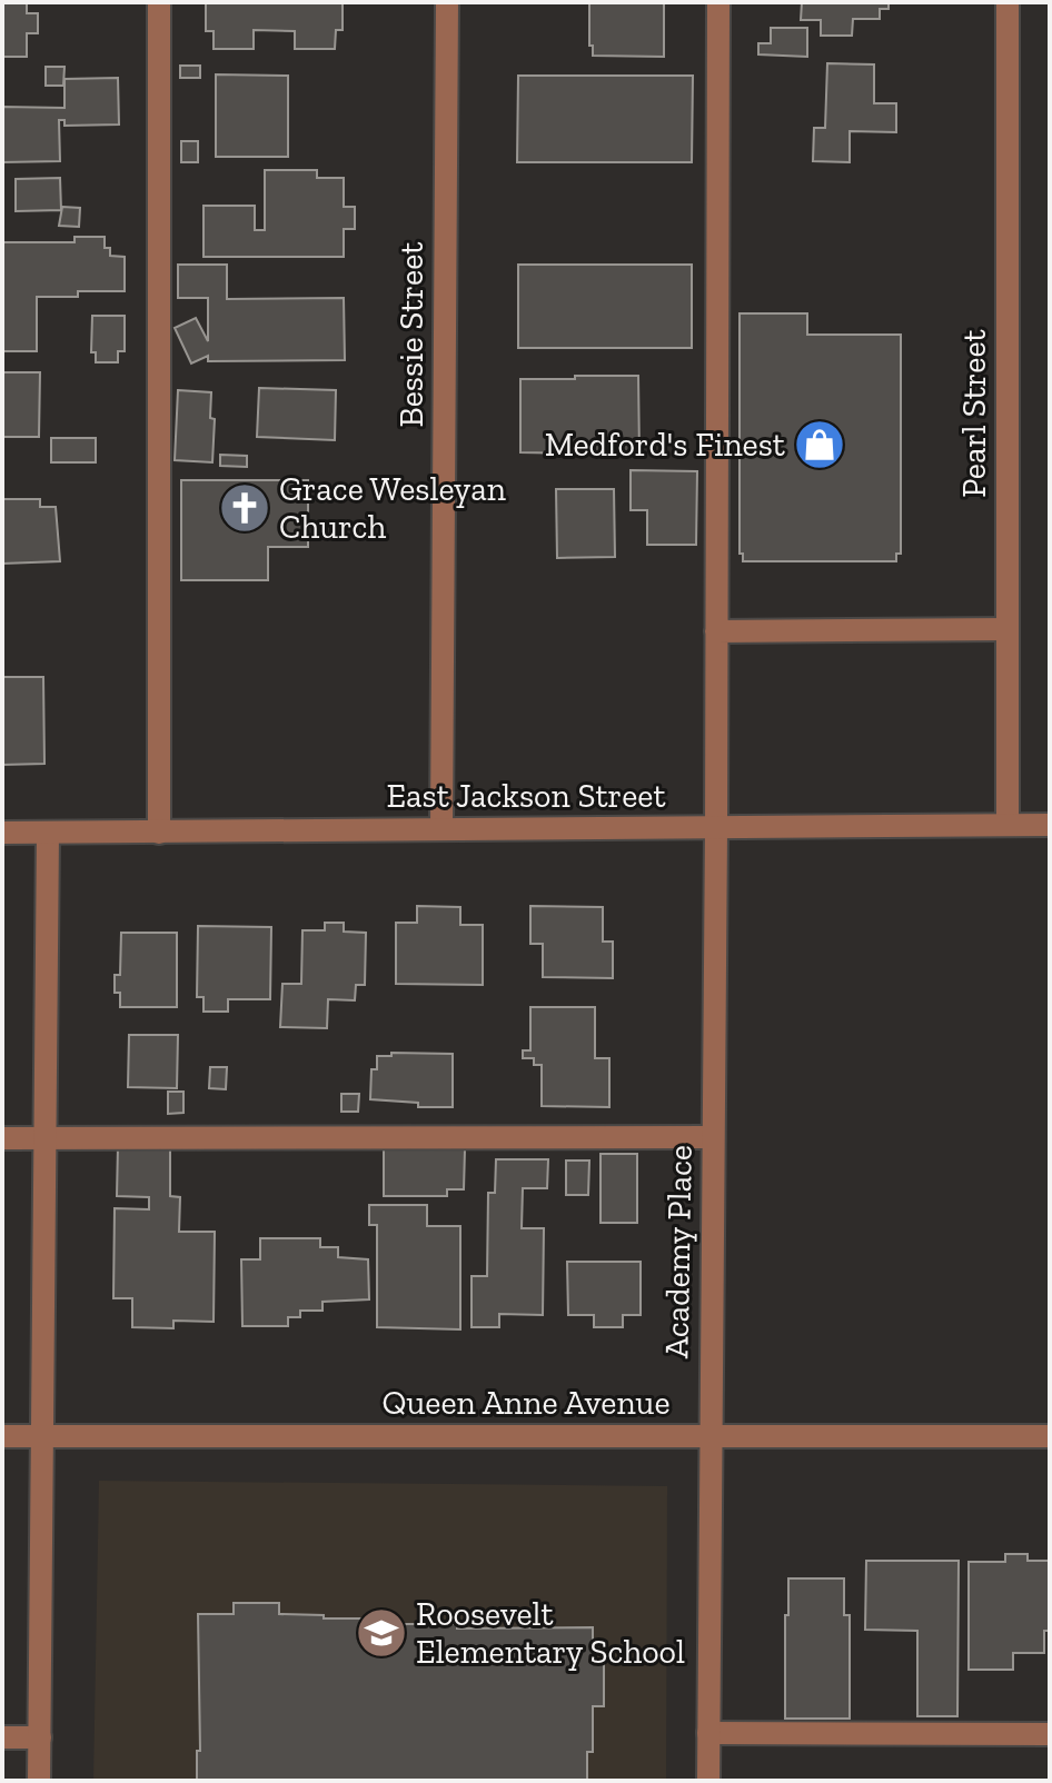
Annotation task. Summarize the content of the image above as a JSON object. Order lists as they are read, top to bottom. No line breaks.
{"streets":{"street":["Bessie Street","Pearl Street","East Jackson Street","Academy Place","Queen Anne Avenue"]},"crossings":[["Bessie Street","East Jackson Street"],["Pearl Street","East Jackson Street"],["East Jackson Street","Academy Place"],["Academy Place","Queen Anne Avenue"]],"places":{"shop":["Medford's Finest"],"church":["Grace Wesleyan Church"],"school or university":["Roosevelt Elementary School"]}}
